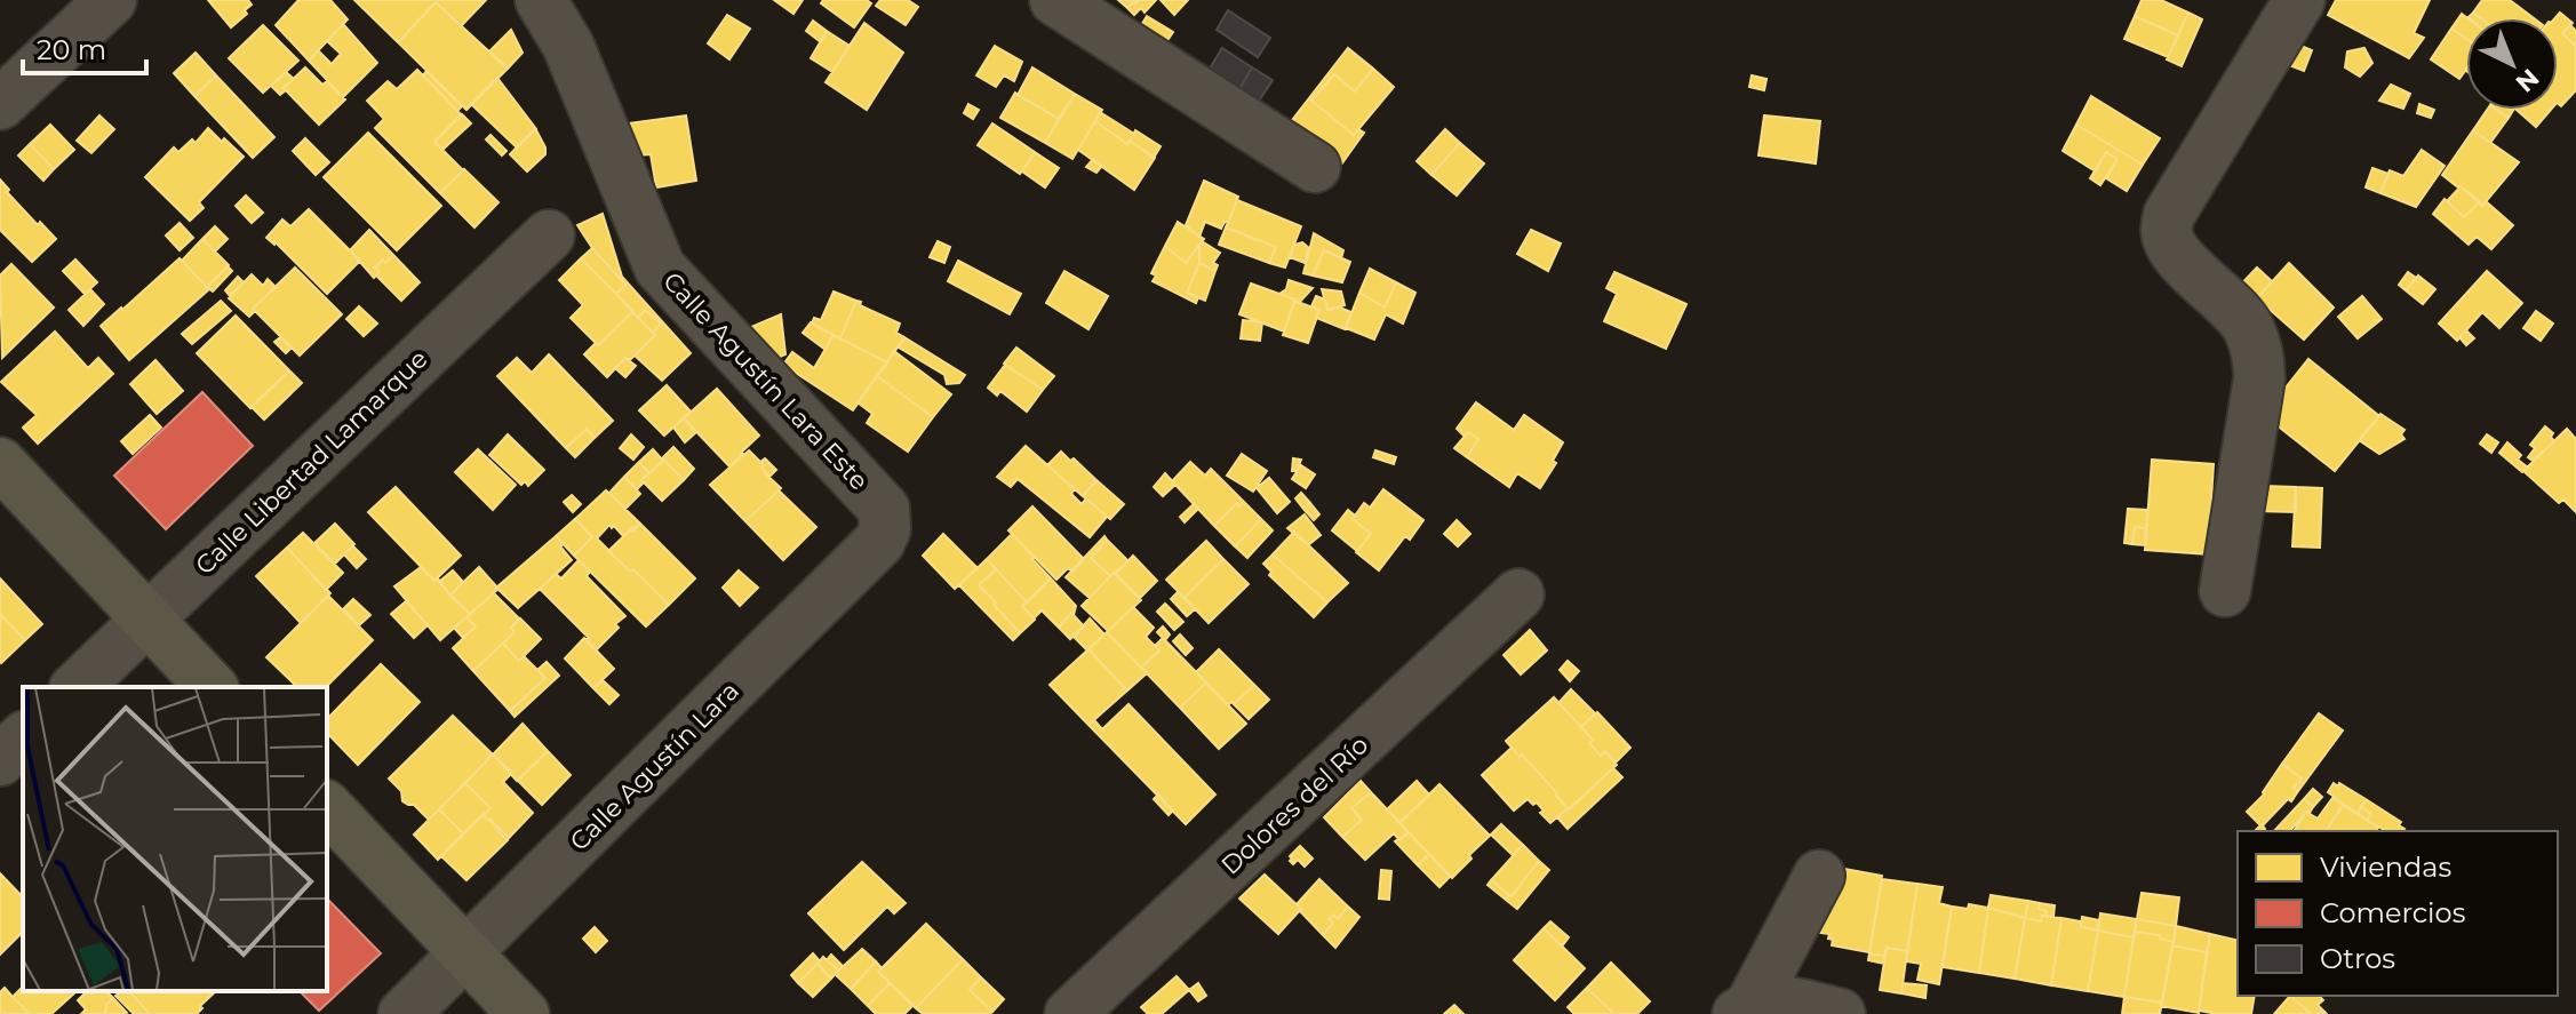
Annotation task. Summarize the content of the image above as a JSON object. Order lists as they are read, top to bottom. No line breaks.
{"streets":{"street":["Calle Agustín Lara Este","Calle Libertad Lamarque","Calle Agustín Lara","Dolores del Río"]},"crossings":[["Calle Agustín Lara Este","Calle Agustín Lara"]],"legend":["Viviendas","Comercios","Otros"],"scale_bar":"20 m","north":"bottom right"}
